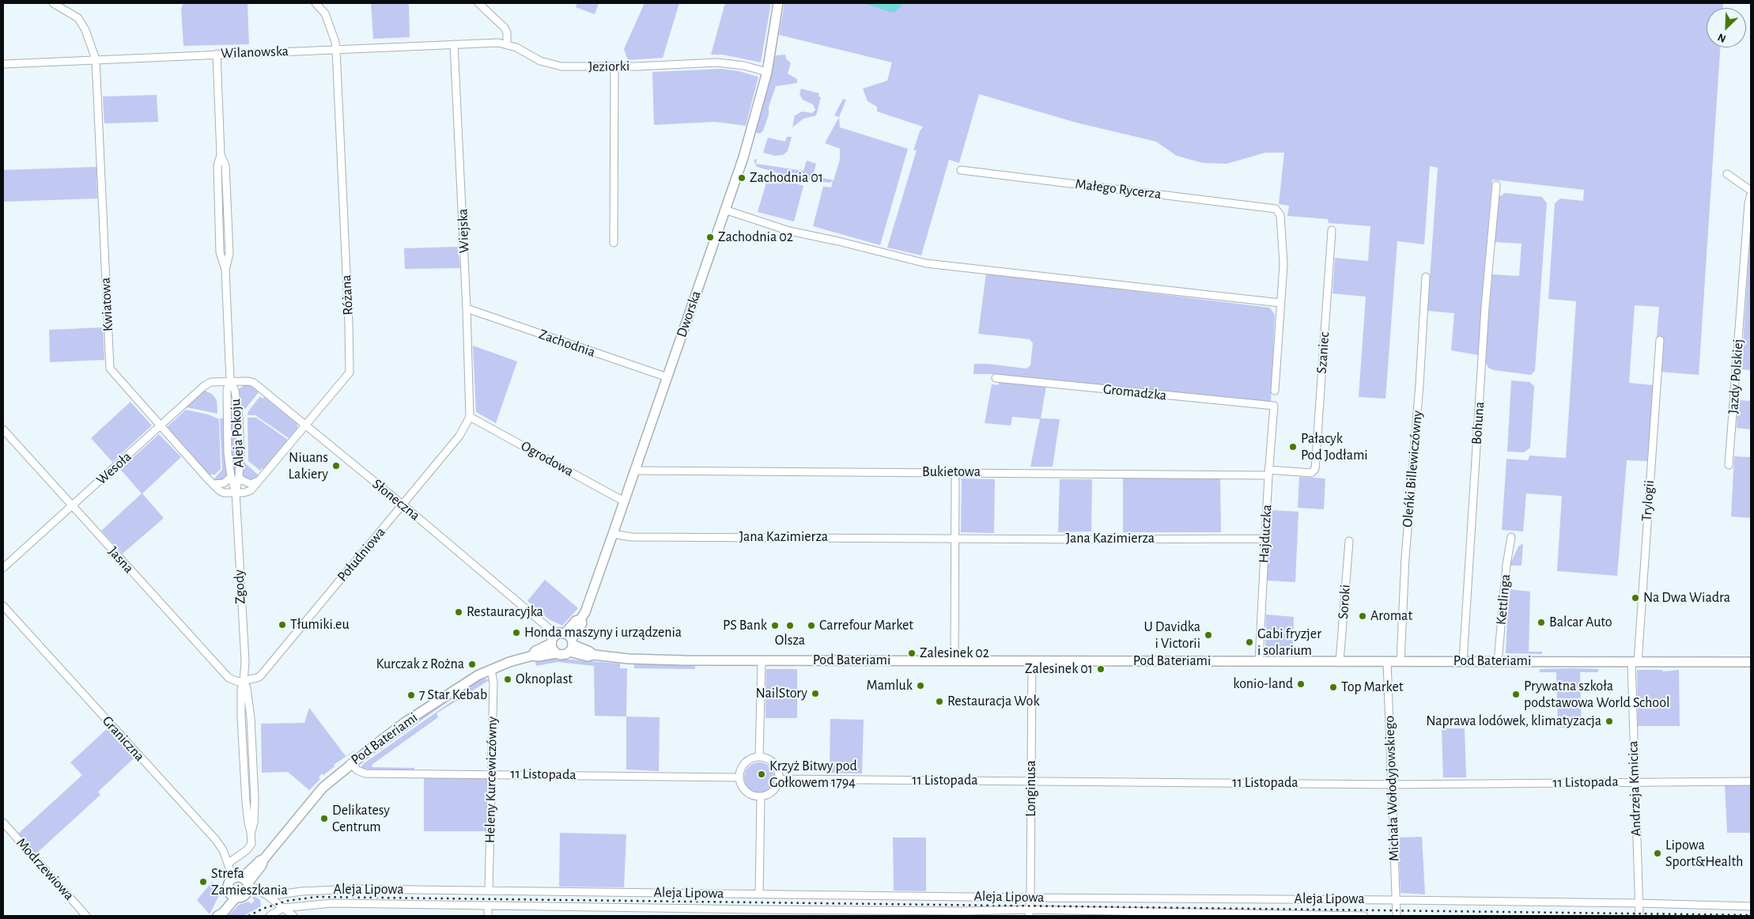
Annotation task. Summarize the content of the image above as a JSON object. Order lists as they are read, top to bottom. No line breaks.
{"streets":{"street":["Wilanowska","Jeziorki","Małego Rycerza","Wiejska","Różana","Kwiatowa","Dworska","Zachodnia","Szaniec","Jazdy Polskiej","Gromadzka","Bohuna","Aleja Pokoju","Ogrodowa","Wesoła","Oleńki Billewiczówny","Bukietowa","Słoneczna","Trylogii","Hajduczka","Jana Kazimierza","Południowa","Jasna","Zgody","Kettlinga","Soroki","Pod Bateriami","Graniczna","11 Listopada","Heleny Kurcewiczówny","Longinusa","Michała Wołodyjowskiego","Andrzeja Kmicica","Modrzewiowa","Aleja Lipowa"]},"crossings":[["Wilanowska","Jeziorki"],["Wilanowska","Wiejska"],["Wilanowska","Różana"],["Wilanowska","Kwiatowa"],["Wilanowska","Aleja Pokoju"],["Jeziorki","Dworska"],["Wiejska","Zachodnia"],["Wiejska","Ogrodowa"],["Wiejska","Południowa"],["Różana","Kwiatowa"],["Różana","Aleja Pokoju"],["Różana","Słoneczna"],["Różana","Zgody"],["Kwiatowa","Aleja Pokoju"],["Kwiatowa","Wesoła"],["Kwiatowa","Zgody"],["Dworska","Zachodnia"],["Dworska","Ogrodowa"],["Dworska","Bukietowa"],["Dworska","Słoneczna"],["Dworska","Jana Kazimierza"],["Dworska","Pod Bateriami"],["Szaniec","Bukietowa"],["Gromadzka","Hajduczka"],["Bohuna","Pod Bateriami"],["Aleja Pokoju","Wesoła"],["Aleja Pokoju","Słoneczna"],["Aleja Pokoju","Zgody"],["Ogrodowa","Południowa"],["Wesoła","Słoneczna"],["Wesoła","Jasna"],["Oleńki Billewiczówny","Pod Bateriami"],["Bukietowa","Hajduczka"],["Słoneczna","Południowa"],["Słoneczna","Pod Bateriami"],["Trylogii","Pod Bateriami"],["Trylogii","Andrzeja Kmicica"],["Hajduczka","Jana Kazimierza"],["Hajduczka","Pod Bateriami"],["Południowa","Jasna"],["Południowa","Zgody"],["Jasna","Zgody"],["Zgody","Graniczna"],["Kettlinga","Pod Bateriami"],["Soroki","Pod Bateriami"],["Pod Bateriami","Graniczna"],["Pod Bateriami","11 Listopada"],["Pod Bateriami","Heleny Kurcewiczówny"],["Pod Bateriami","Longinusa"],["Pod Bateriami","Michała Wołodyjowskiego"],["Pod Bateriami","Andrzeja Kmicica"],["11 Listopada","Heleny Kurcewiczówny"],["11 Listopada","Longinusa"],["11 Listopada","Michała Wołodyjowskiego"],["11 Listopada","Andrzeja Kmicica"],["Heleny Kurcewiczówny","Aleja Lipowa"],["Longinusa","Aleja Lipowa"],["Michała Wołodyjowskiego","Aleja Lipowa"],["Andrzeja Kmicica","Aleja Lipowa"]],"places":["Zachodnia 01","Zachodnia 02","Pałacyk Pod Jodłami","Niuans Lakiery","Na Dwa Wiadra","Restauracyjka","Aromat","Balcar Auto","Tłumiki.eu","PS Bank","Olsza","Carrefour Market","Honda maszyny i urządzenia","U Davidka i Victorii","Gabi fryzjer i solarium","Zalesinek 02","Kurczak z Rożna","Zalesinek 01","Oknoplast","konio-land","Mamluk","Top Market","NailStory","Prywatna szkoła podstawowa World School","7 Star Kebab","Restauracja Wok","Naprawa lodówek, klimatyzacja","Krzyż Bitwy pod Gołkowem 1794","Delikatesy Centrum","Lipowa Sport&Health","Strefa Zamieszkania"],"north":"bottom left"}
